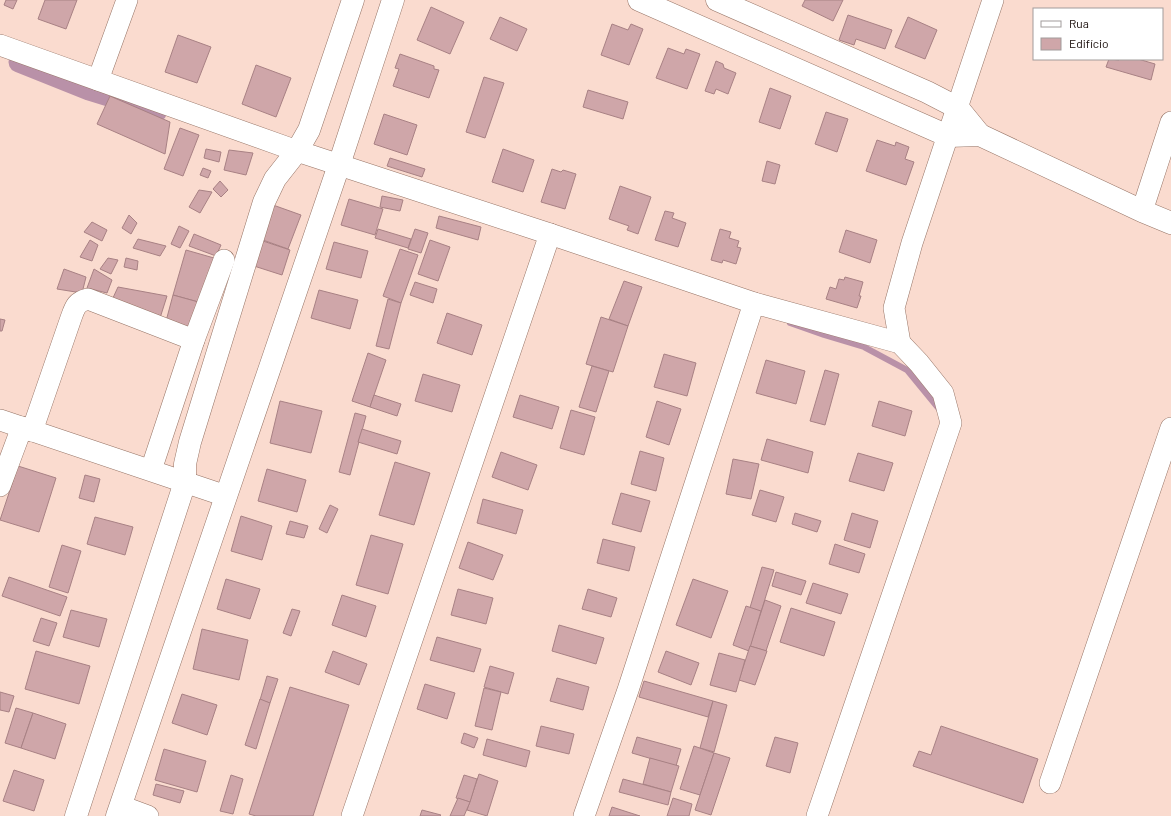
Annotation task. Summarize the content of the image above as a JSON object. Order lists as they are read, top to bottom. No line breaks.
{"legend":["Rua","Edifício"]}
